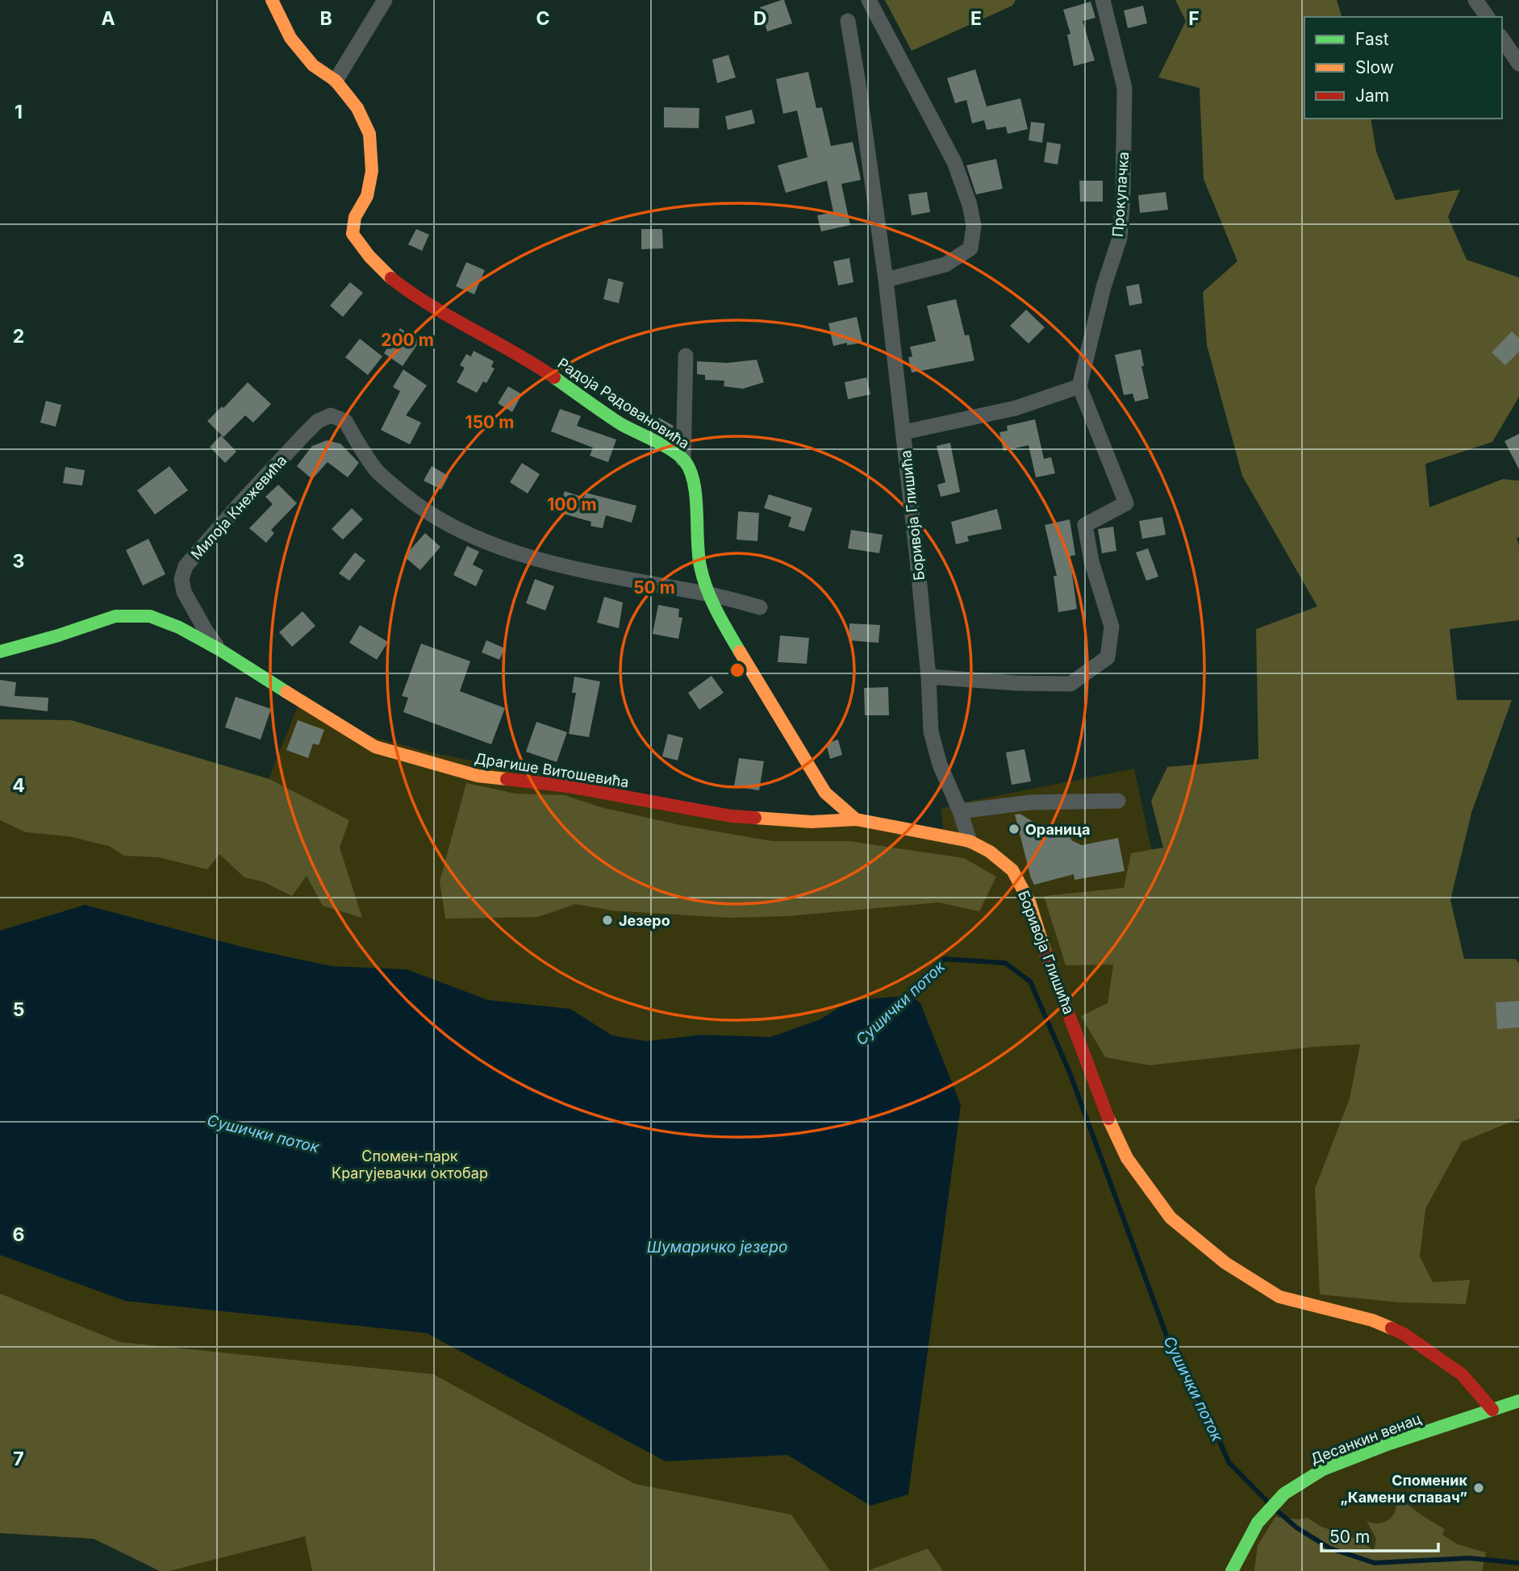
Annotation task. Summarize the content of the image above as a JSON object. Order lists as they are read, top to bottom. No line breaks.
{"streets":{"street":["Прокупачка","Радоја Радовановића","Милоја Кнежевића","Боривоја Глишића","Драгише Витошевића","Десанкин венац"]},"crossings":[["Радоја Радовановића","Милоја Кнежевића"],["Радоја Радовановића","Драгише Витошевића"],["Милоја Кнежевића","Драгише Витошевића"],["Боривоја Глишића","Драгише Витошевића"],["Боривоја Глишића","Десанкин венац"]],"water":["Сушички поток","Шумаричко језеро"],"parks":["Спомен-парк Крагујевачки октобар"],"places":["Ораница","Језеро","Споменик „Камени спавач”"],"legend":["Fast","Slow","Jam"],"scale_bar":"50 m","grid":{"columns":["A","B","C","D","E","F"],"rows":["1","2","3","4","5","6","7"]},"rings":["200 m","150 m","100 m","50 m"]}
